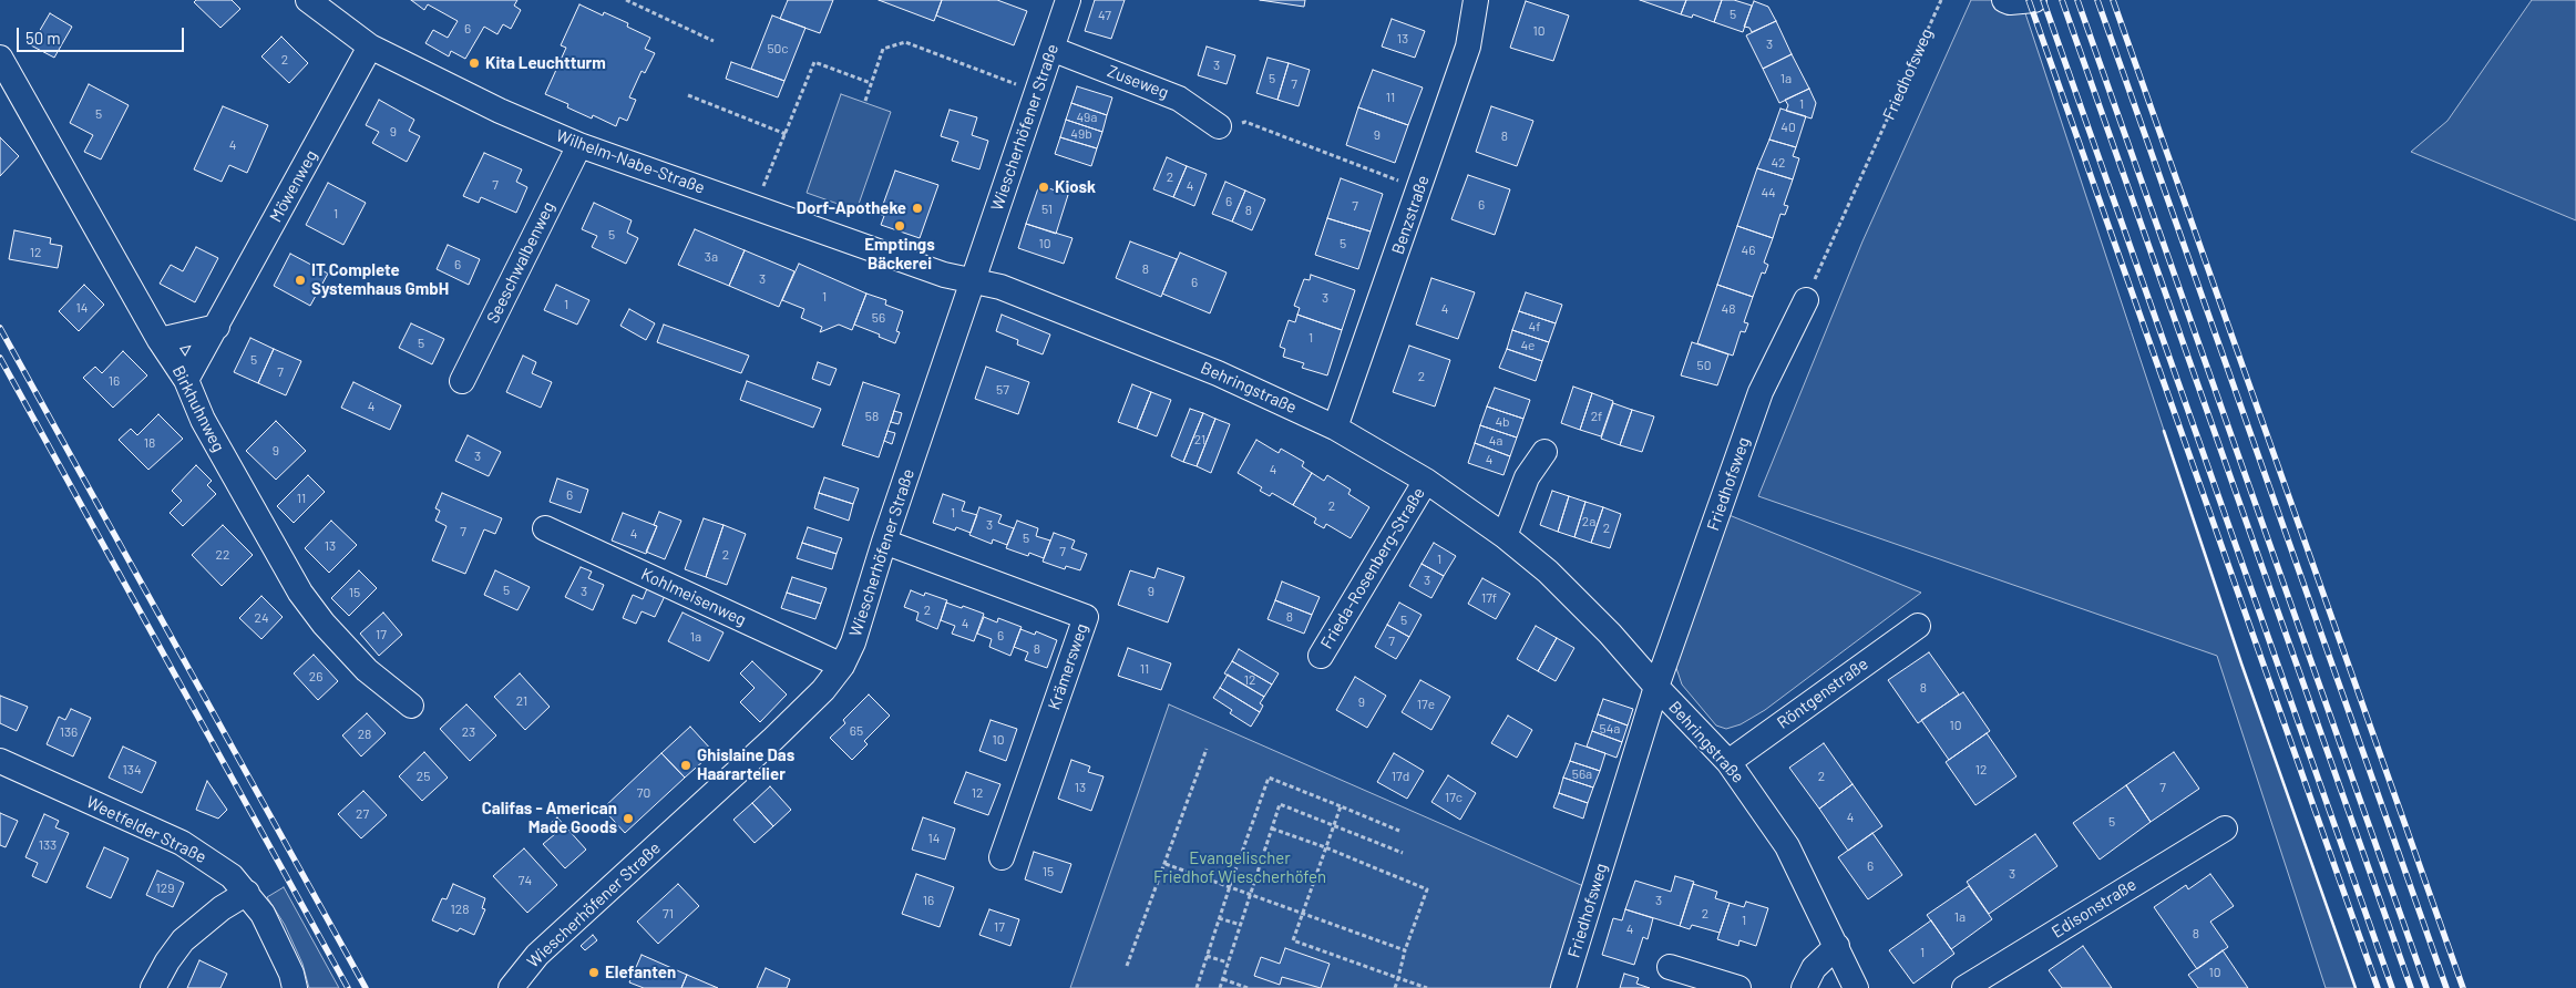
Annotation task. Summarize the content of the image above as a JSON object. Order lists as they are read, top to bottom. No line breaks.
{"streets":{"street":["Friedhofsweg","Zuseweg","Wiescherhöfener Straße","Wilhelm-Nabe-Straße","Möwenweg","Benzstraße","Seeschwalbenweg","Behringstraße","Birkhuhnweg","Frieda-Rosenberg-Straße","Kohlmeisenweg","Krämersweg","Röntgenstraße","Weetfelder Straße","Edisonstraße"]},"crossings":[["Friedhofsweg","Behringstraße"],["Zuseweg","Wiescherhöfener Straße"],["Wiescherhöfener Straße","Wilhelm-Nabe-Straße"],["Wiescherhöfener Straße","Behringstraße"],["Wiescherhöfener Straße","Kohlmeisenweg"],["Wiescherhöfener Straße","Krämersweg"],["Wilhelm-Nabe-Straße","Möwenweg"],["Wilhelm-Nabe-Straße","Seeschwalbenweg"],["Wilhelm-Nabe-Straße","Behringstraße"],["Möwenweg","Birkhuhnweg"],["Benzstraße","Behringstraße"],["Behringstraße","Frieda-Rosenberg-Straße"],["Behringstraße","Röntgenstraße"]],"parks":["Evangelischer Friedhof Wiescherhöfen"],"places":["Kita Leuchtturm","Kiosk","Dorf-Apotheke","Emptings Bäckerei","IT Complete Systemhaus GmbH","Ghislaine Das Haarartelier","Califas - American Made Goods","Elefanten"],"house_numbers":["5","47","6","10","13","3","50c","2","3","5","1a","7","11","1","5","49a","40","9","49b","9","8","4","42","2","7","4","44","6","6","7","51","8","1","5","10","5","46","12","3a","6","8","3","6","1","3","1","14","4","48","56","4f","1","5","4e","5","50","7","2","16","57","4","58","2f","4b","21","4a","18","9","3","4","4","6","11","2","1","2a","3","2","7","4","5","13","7","22","2","1","3","5","3","9","15","17f","2","8","24","5","4","17","6","1a","7","8","11","26","12","8","21","9","17e","10","54a","65","136","23","28","10","134","12","56a","25","17d","2","13","7","70","12","17c","27","4","5","14","133","6","15","3","74","129","16","3","128","71","2","1a","1","17","4","8","1","10"],"scale_bar":"50 m"}
